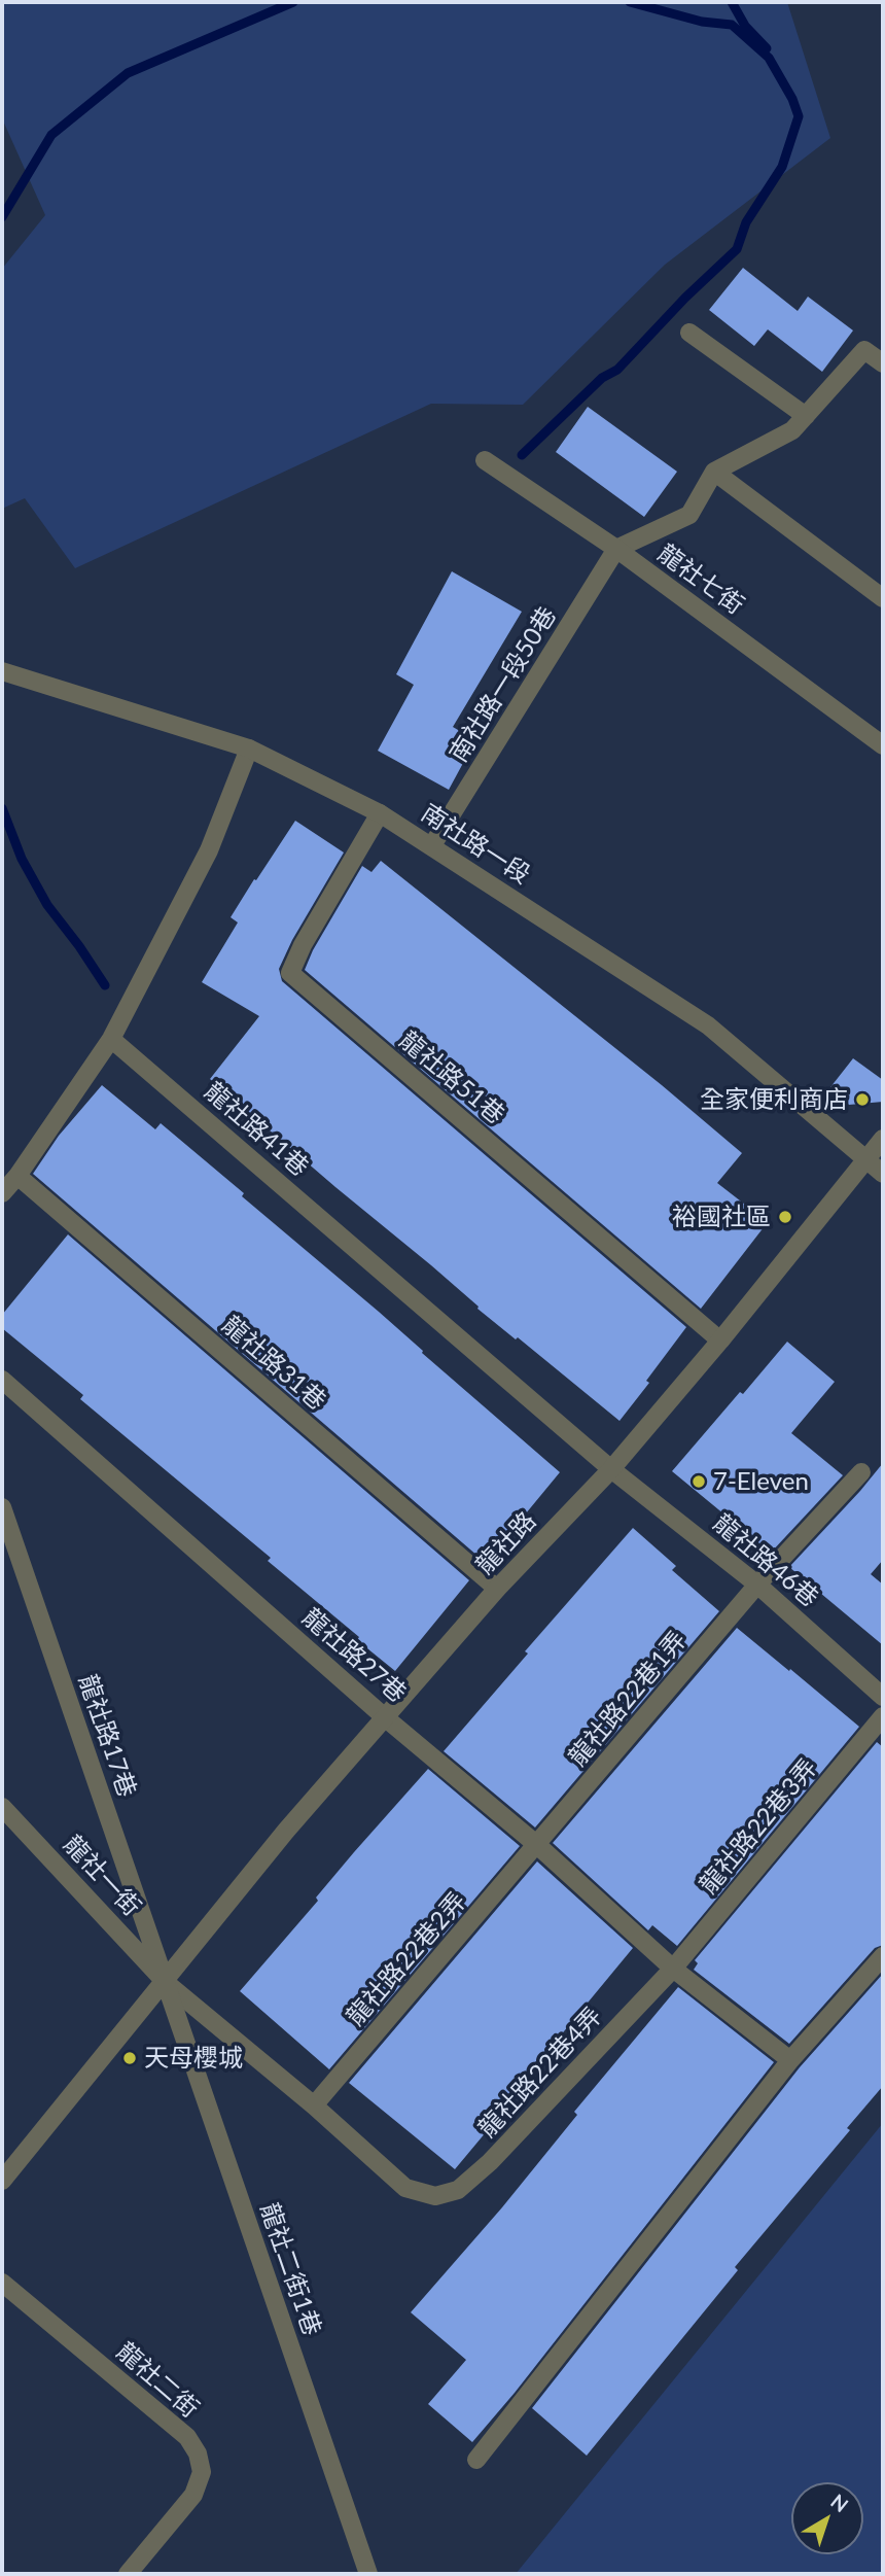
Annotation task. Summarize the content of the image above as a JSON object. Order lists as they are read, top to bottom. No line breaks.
{"streets":{"street":["龍社七街","南社路一段50巷","南社路一段","龍社路51巷","龍社路41巷","龍社路31巷","龍社路","龍社路46巷","龍社路27巷","龍社路22巷1弄","龍社路17巷","龍社路22巷3弄","龍社一街","龍社路22巷2弄","龍社路22巷4弄","龍社二街1巷","龍社二街"]},"crossings":[["龍社七街","南社路一段50巷"],["南社路一段50巷","南社路一段"],["南社路一段","龍社路51巷"],["南社路一段","龍社路"],["龍社路51巷","龍社路"],["龍社路41巷","龍社路"],["龍社路41巷","龍社路46巷"],["龍社路31巷","龍社路"],["龍社路","龍社路46巷"],["龍社路","龍社路27巷"],["龍社路","龍社路17巷"],["龍社路","龍社一街"],["龍社路","龍社二街1巷"],["龍社路46巷","龍社路22巷1弄"],["龍社路27巷","龍社路22巷1弄"],["龍社路27巷","龍社路22巷3弄"],["龍社路27巷","龍社路22巷2弄"],["龍社路27巷","龍社路22巷4弄"],["龍社路22巷1弄","龍社路22巷2弄"],["龍社路17巷","龍社一街"],["龍社路17巷","龍社二街1巷"],["龍社路22巷3弄","龍社路22巷4弄"],["龍社一街","龍社二街1巷"],["龍社路22巷2弄","龍社路22巷4弄"]],"places":["全家便利商店","裕國社區","7-Eleven","天母櫻城"],"north":"top right"}
